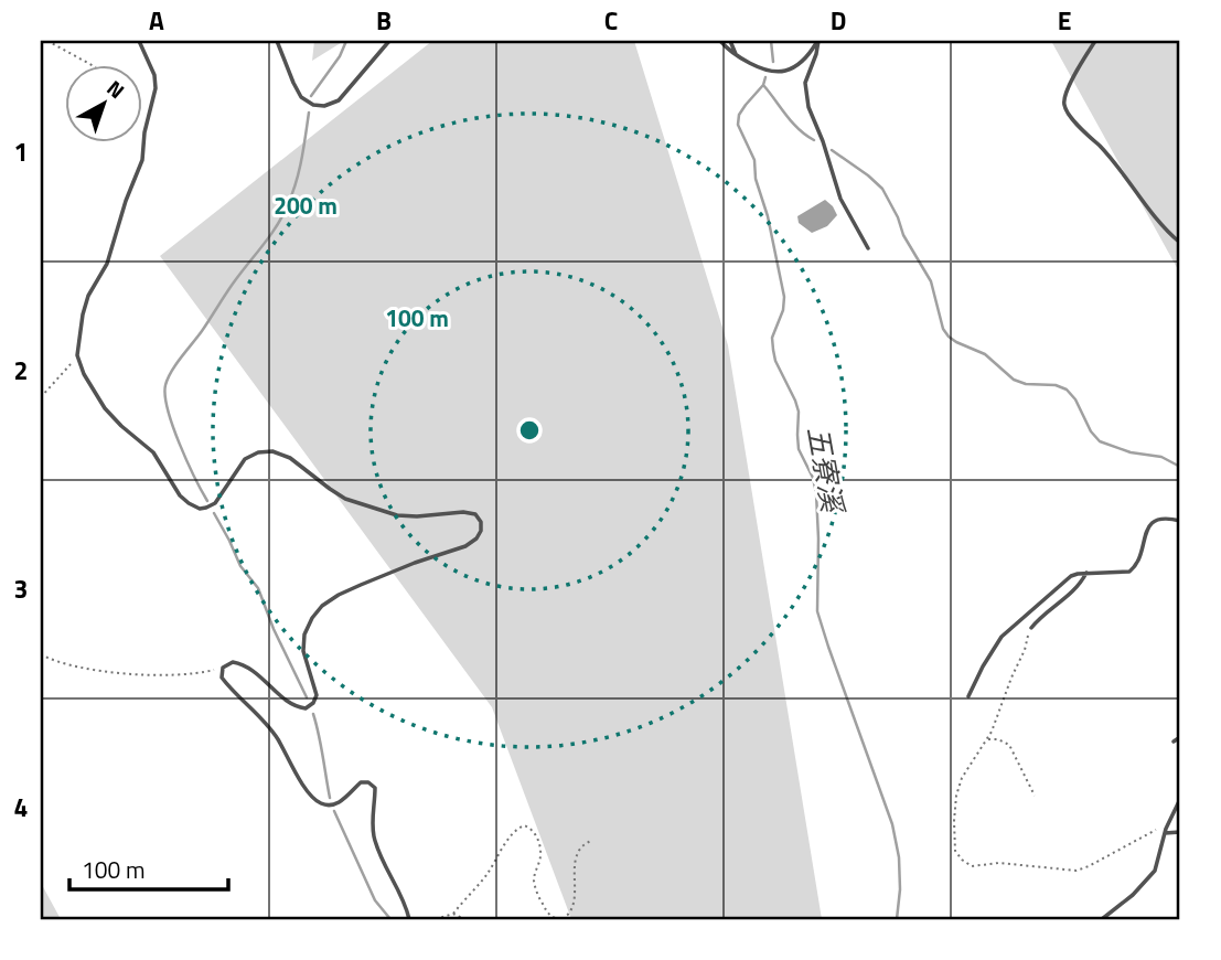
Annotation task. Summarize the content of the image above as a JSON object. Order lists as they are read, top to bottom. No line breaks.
{"water":["五寮溪"],"scale_bar":"100 m","north":"top right","grid":{"columns":["A","B","C","D","E"],"rows":["1","2","3","4"]},"rings":["200 m","100 m"]}
